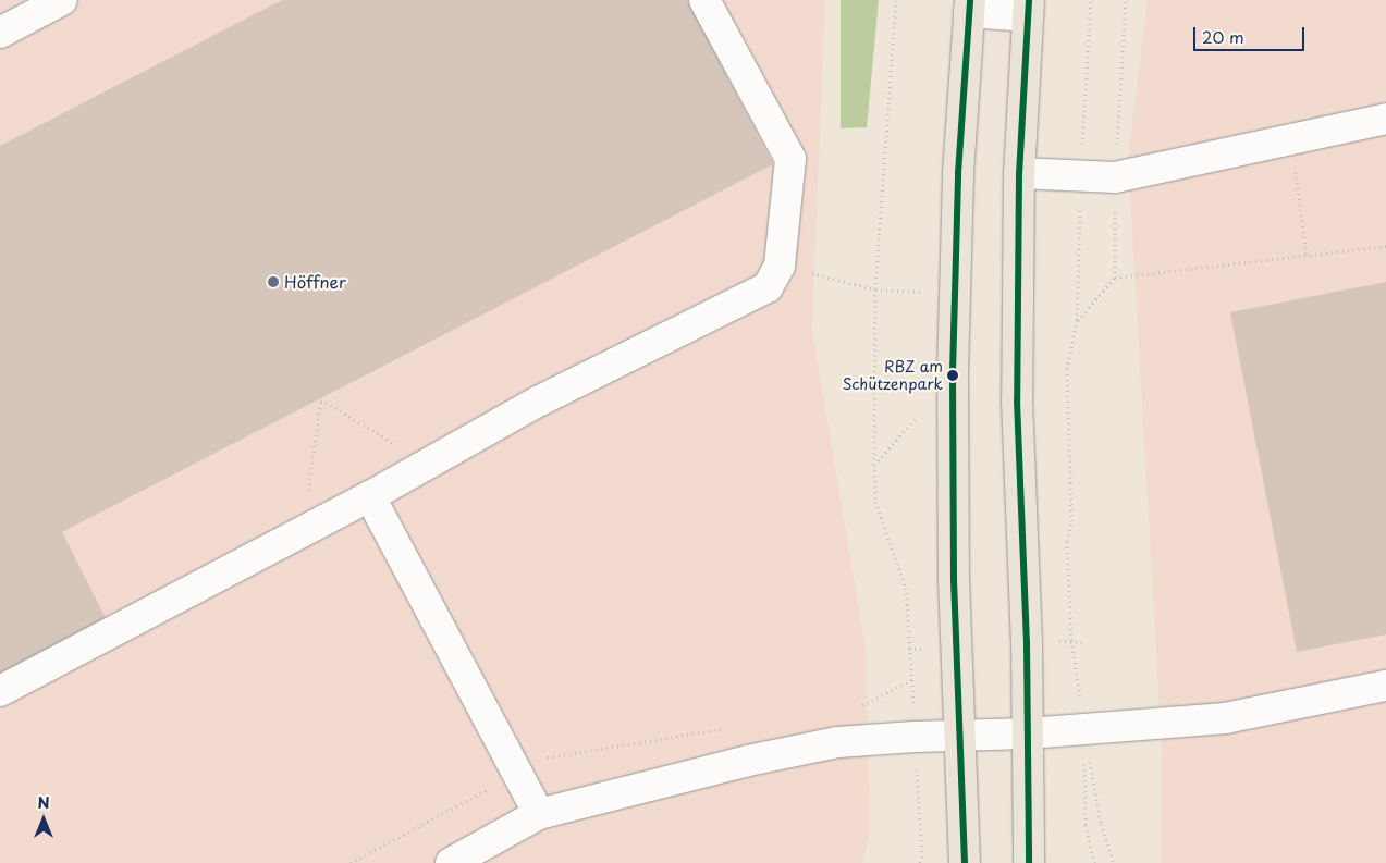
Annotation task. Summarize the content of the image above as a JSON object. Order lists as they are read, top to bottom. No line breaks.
{"places":["Höffner","RBZ am Schützenpark"],"scale_bar":"20 m","north":"top"}
